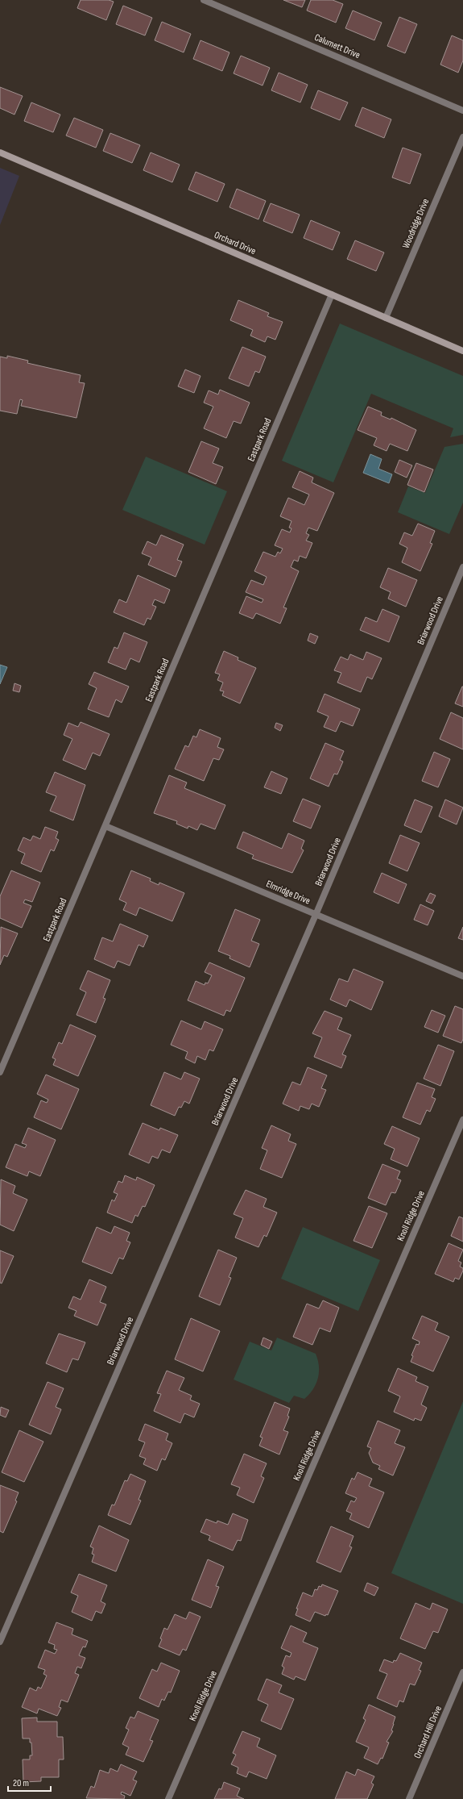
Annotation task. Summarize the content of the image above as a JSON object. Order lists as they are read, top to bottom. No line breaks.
{"streets":{"street":["Calumett Drive","Woodridge Drive","Orchard Drive","Eastpark Road","Briarwood Drive","Elmridge Drive","Knoll Ridge Drive","Orchard Hill Drive"]},"crossings":[["Woodridge Drive","Orchard Drive"],["Orchard Drive","Eastpark Road"],["Eastpark Road","Elmridge Drive"],["Briarwood Drive","Elmridge Drive"]],"scale_bar":"20 m"}
